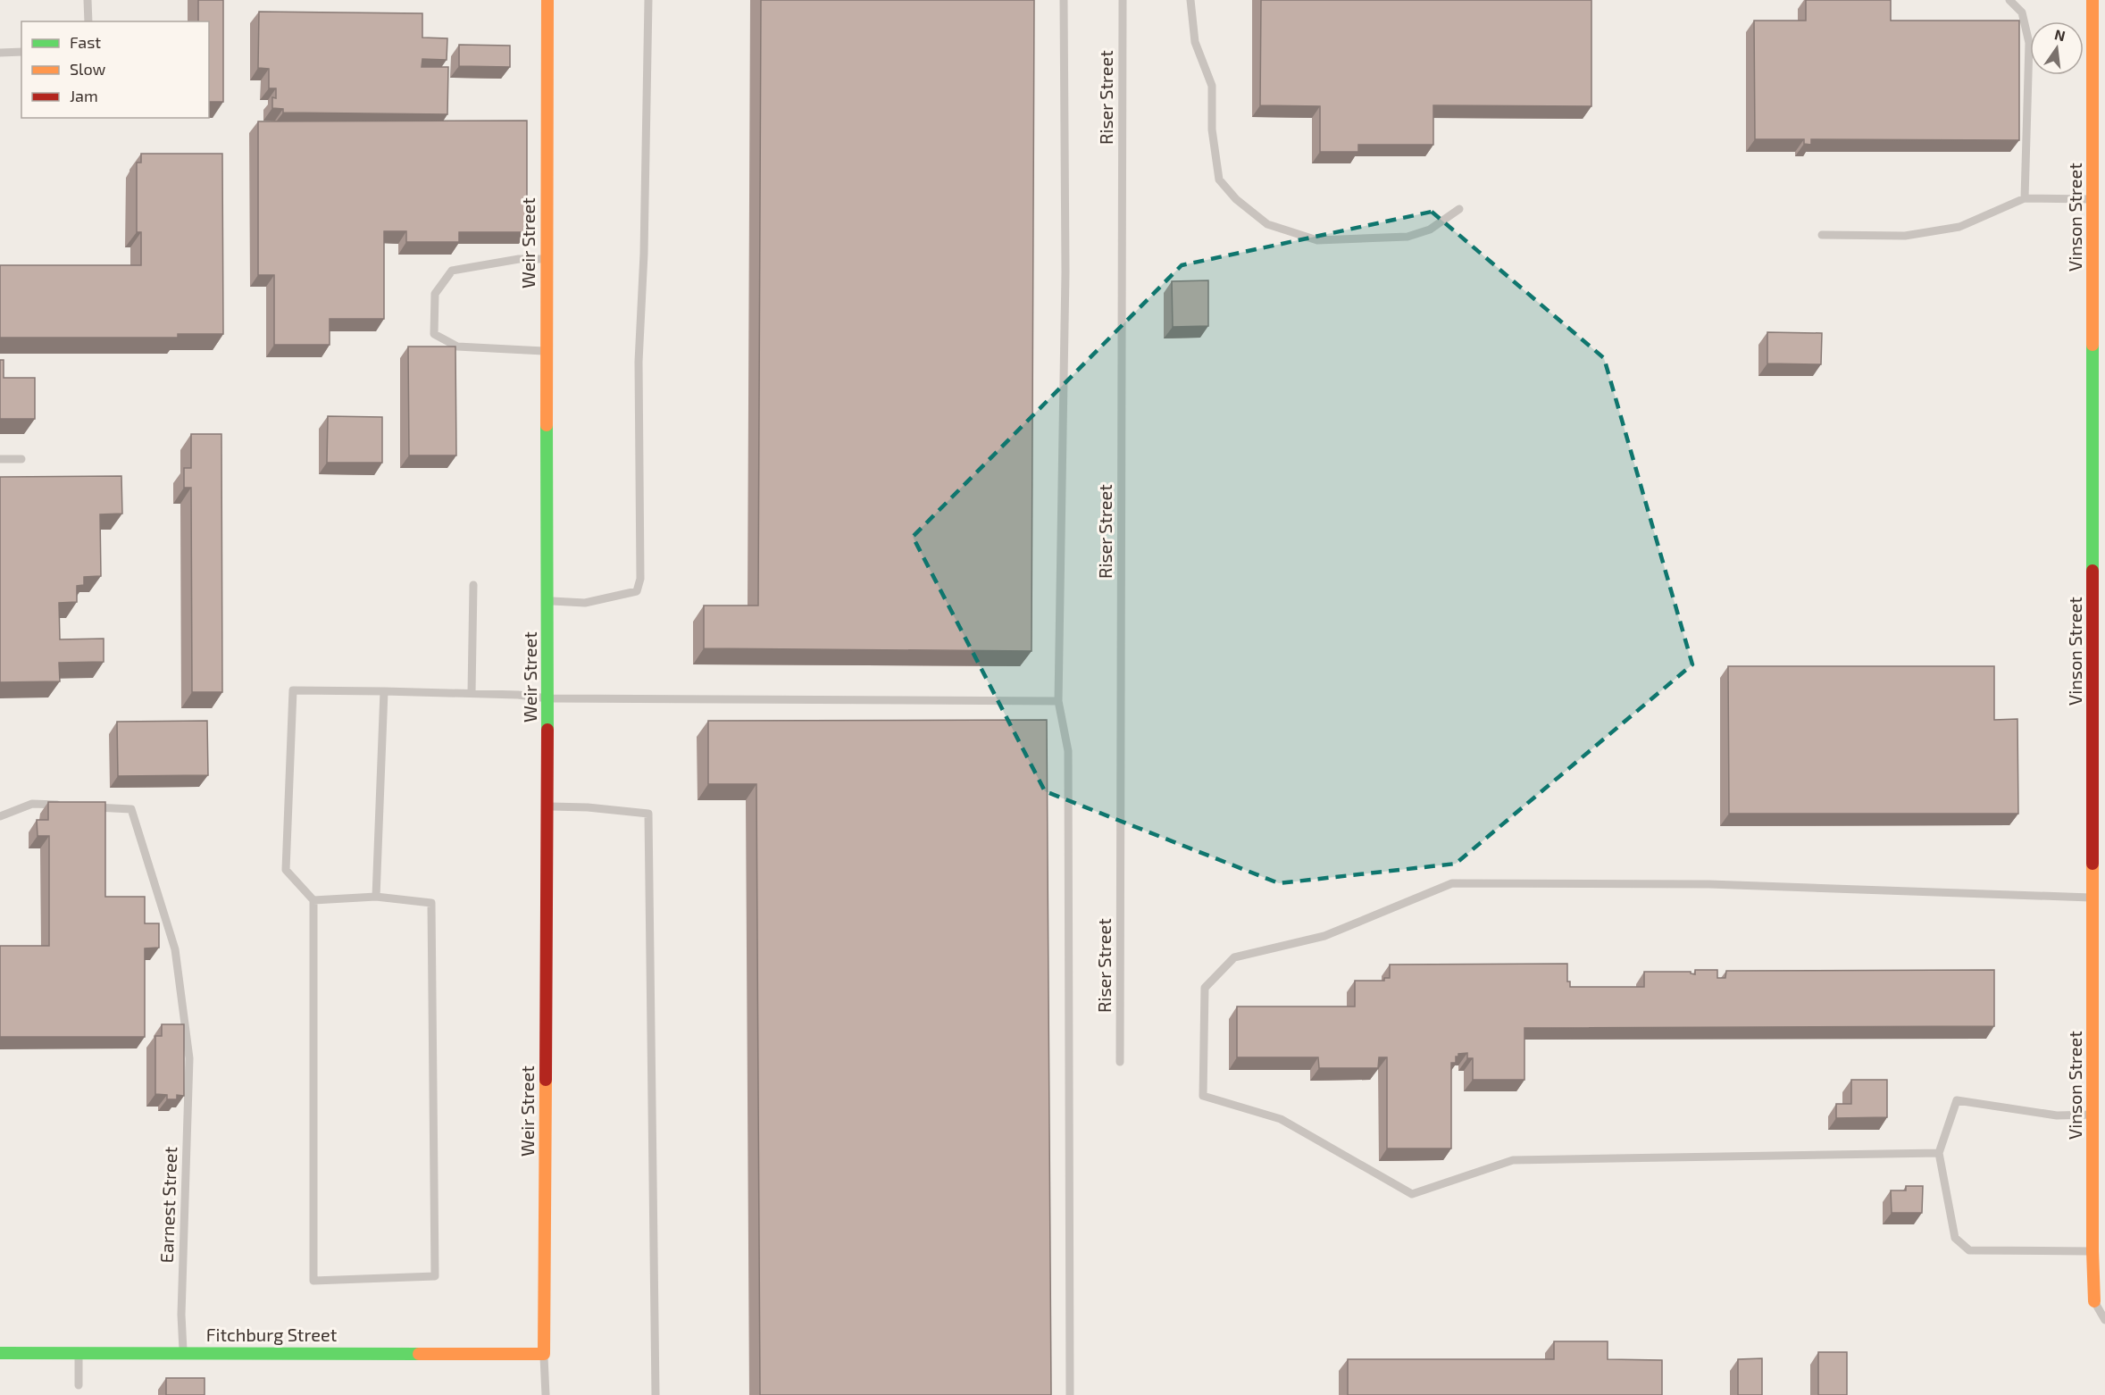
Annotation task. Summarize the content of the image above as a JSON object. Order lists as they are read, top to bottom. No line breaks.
{"streets":{"street":["Vinson Street","Weir Street","Fitchburg Street"],"lane":["Riser Street","Earnest Street"]},"crossings":[["Weir Street","Fitchburg Street"],["Earnest Street","Fitchburg Street"]],"legend":["Fast","Slow","Jam"],"north":"top"}
